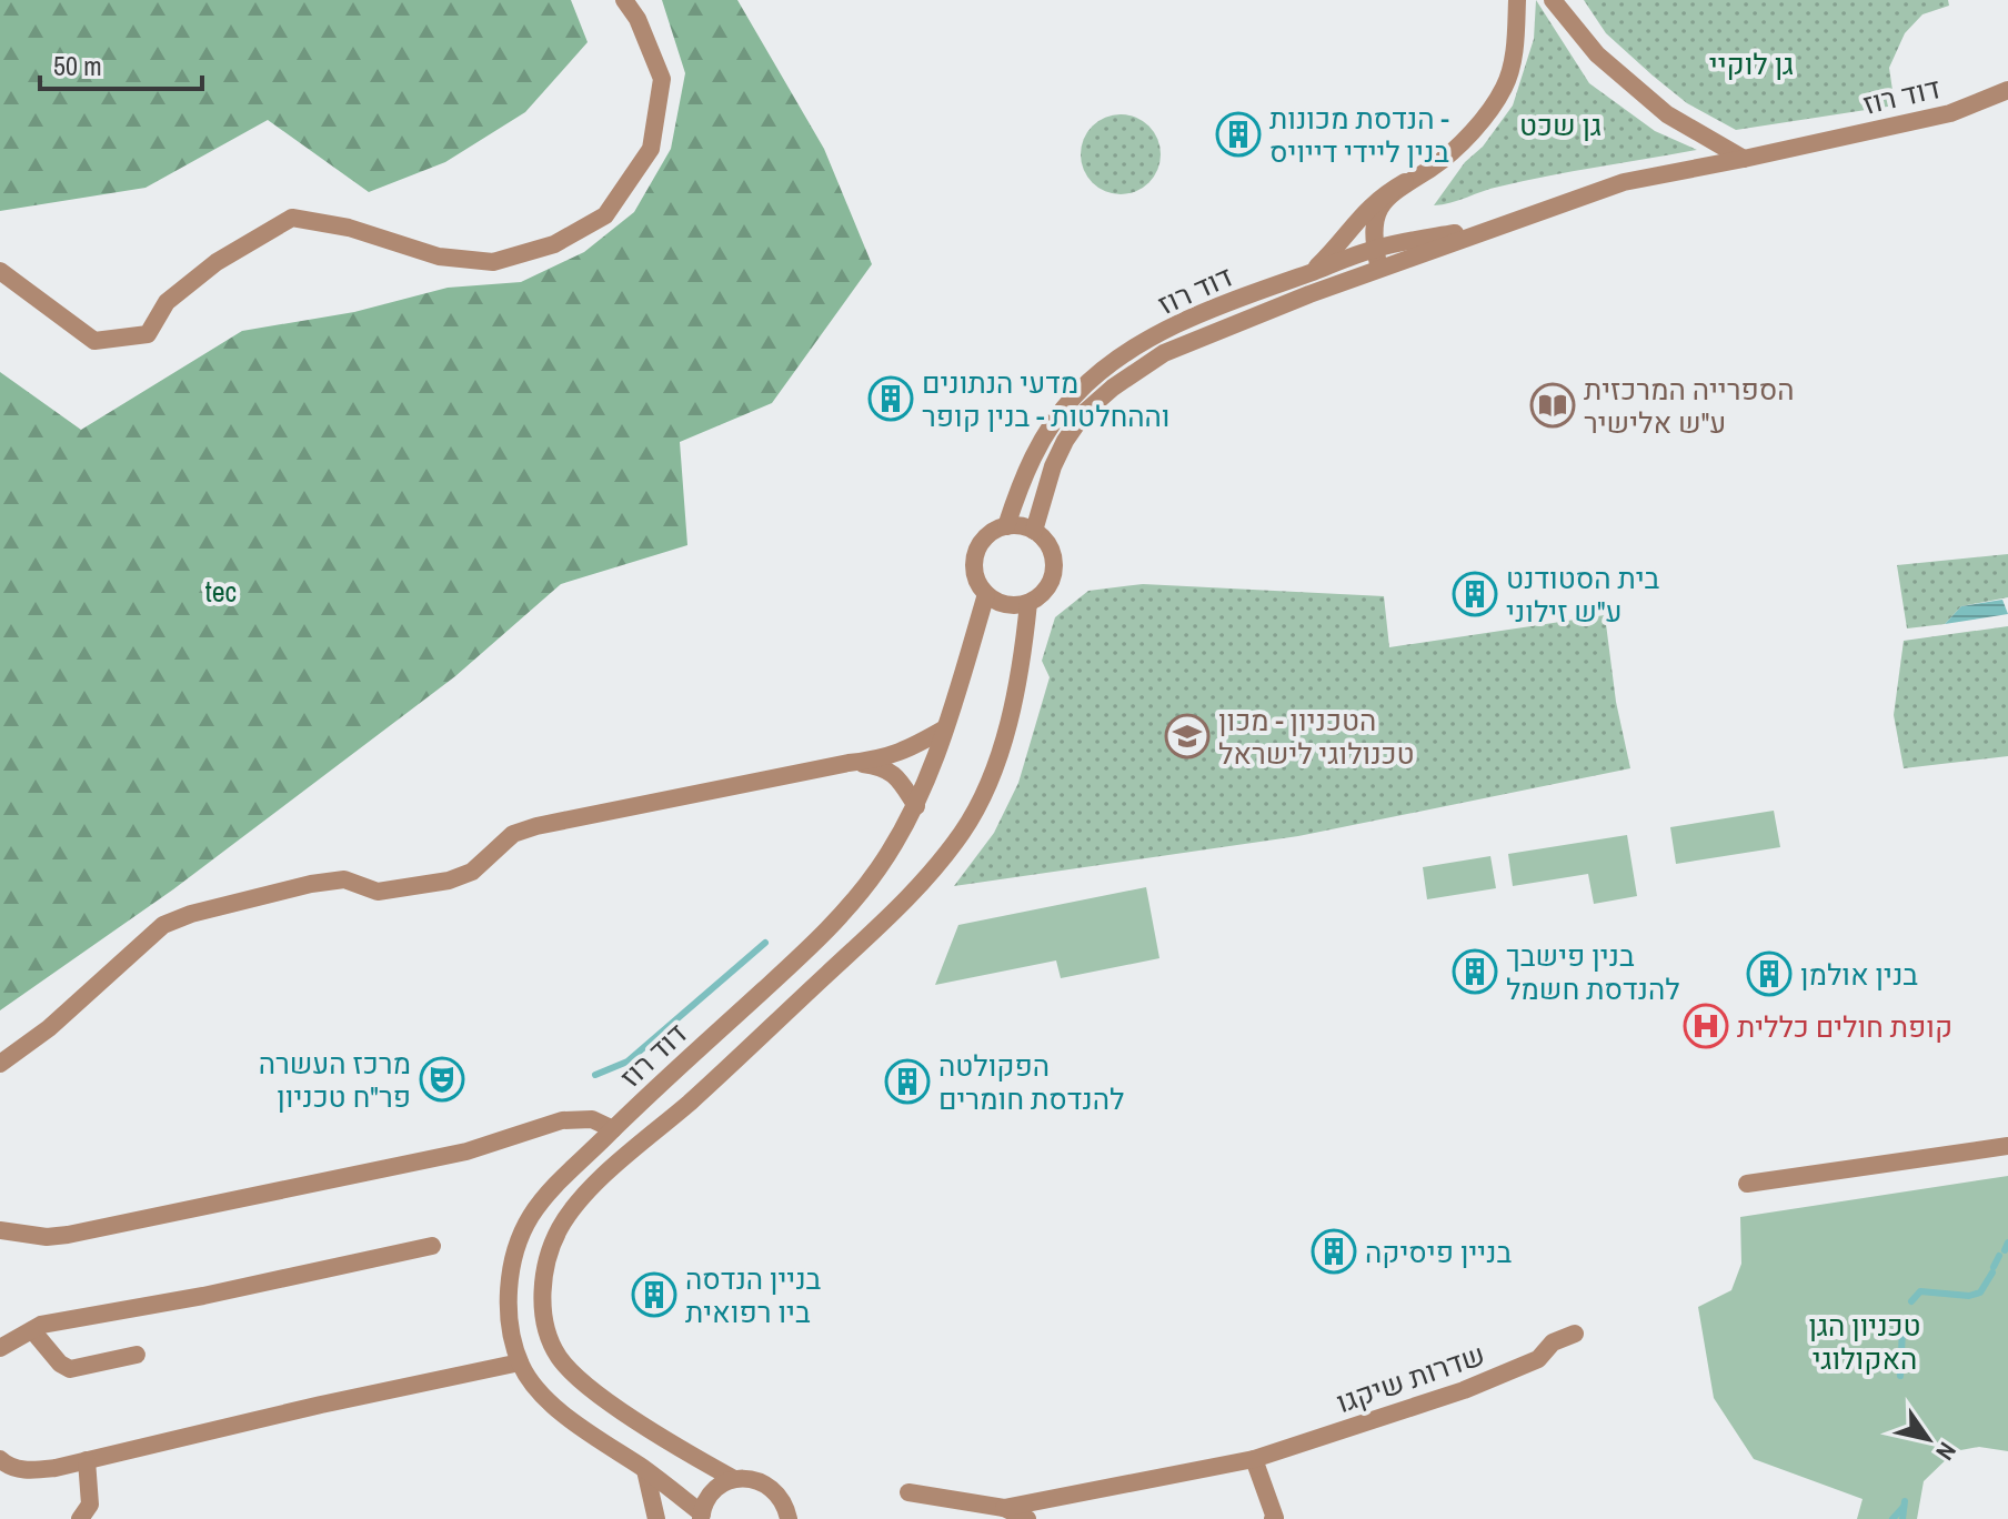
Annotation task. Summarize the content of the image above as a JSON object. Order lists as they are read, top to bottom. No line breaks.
{"streets":{"street":["דוד רוז","שדרות שיקגו"]},"parks":["גן לוקיי","גן שכט","tec","טכניון הגן האקולוגי"],"places":{"building":["הנדסת מכונות - בנין ליידי דייויס","מדעי הנתונים וההחלטות - בנין קופר","בית הסטודנט ע\"ש זילוני","בנין פישבך להנדסת חשמל","בנין אולמן","הפקולטה להנדסת חומרים","בניין פיסיקה","בניין הנדסה ביו רפואית"],"library":["הספרייה המרכזית ע\"ש אלישיר"],"school or university":["הטכניון - מכון טכנולוגי לישראל"],"hospital":["קופת חולים כללית"],"theatre":["מרכז העשרה פר\"ח טכניון"]},"scale_bar":"50 m","north":"bottom right"}
